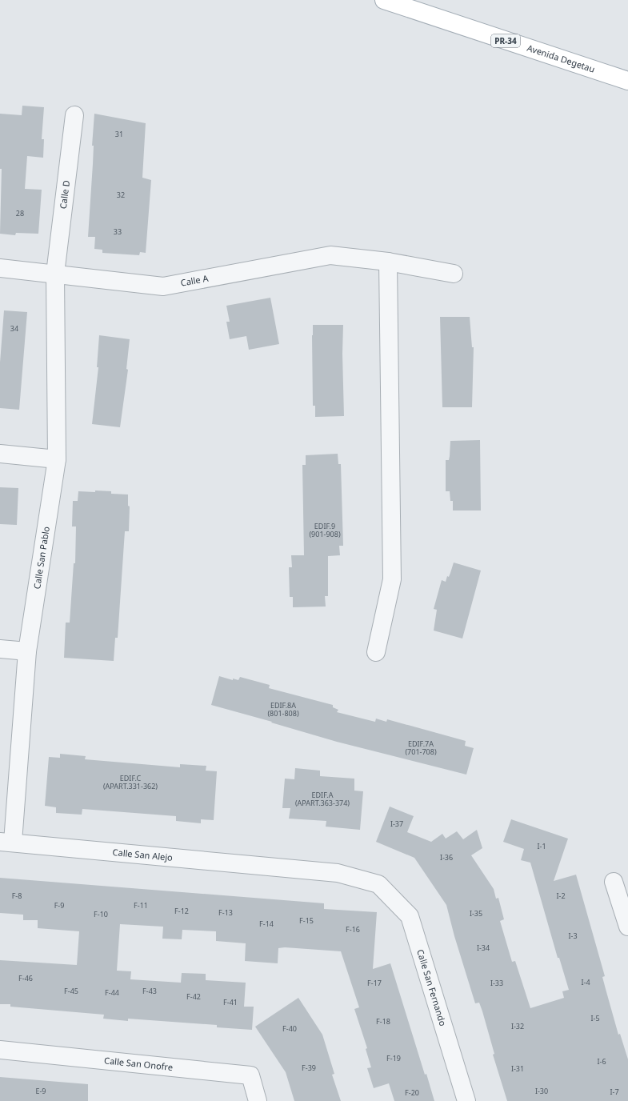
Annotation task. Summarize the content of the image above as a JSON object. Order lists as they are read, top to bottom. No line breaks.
{"streets":{"main road":["PR-34","Avenida Degetau"],"street":["Calle D","Calle A","Calle San Pablo","Calle San Alejo","Calle San Fernando","Calle San Onofre"]},"crossings":[["Calle D","Calle A"],["Calle D","Calle San Pablo"],["Calle A","Calle San Pablo"],["Calle San Pablo","Calle San Alejo"],["Calle San Alejo","Calle San Fernando"]],"house_numbers":["31","32","28","33","34","EDIF.9 (901-908)","EDIF.8A (801-808)","EDIF.7A (701-708)","EDIF.C (APART.331-362)","EDIF.A (APART.363-374)","I-37","I-1","I-36","F-8","I-2","F-9","F-11","F-12","F-13","I-35","F-10","F-15","F-14","F-16","I-3","I-34","F-46","I-4","F-17","I-33","F-45","F-43","F-44","F-42","F-41","I-5","F-18","I-32","F-40","F-19","I-6","F-39","I-31","E-9","I-30","I-7","F-20"]}
